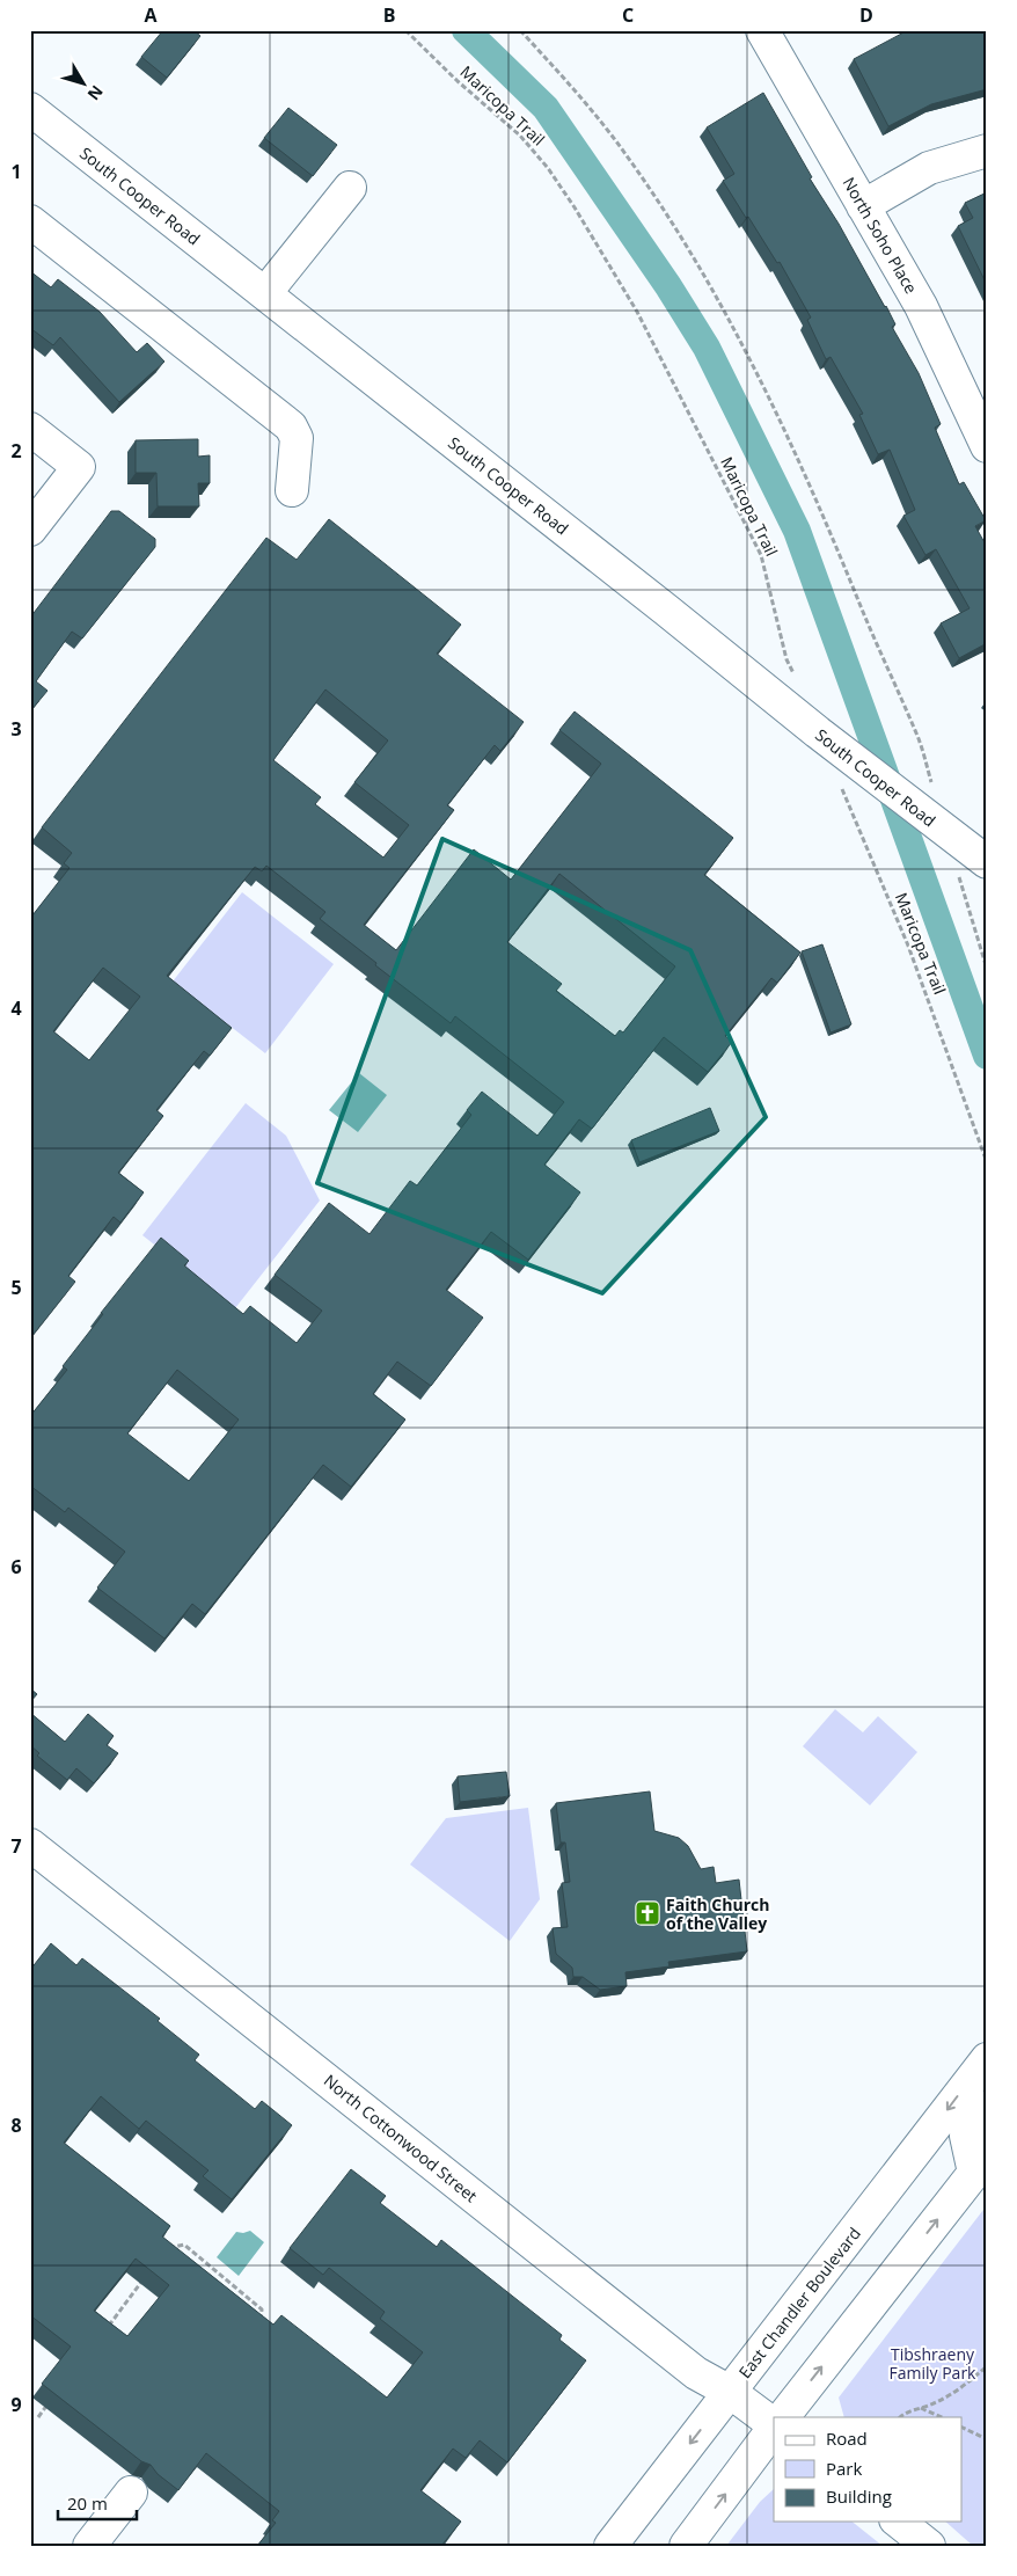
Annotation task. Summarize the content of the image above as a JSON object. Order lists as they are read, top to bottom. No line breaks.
{"streets":{"main road":["South Cooper Road","North Soho Place","North Cottonwood Street","East Chandler Boulevard"],"path":["Maricopa Trail"]},"crossings":[["North Cottonwood Street","East Chandler Boulevard"]],"parks":["Tibshraeny Family Park"],"places":{"church":["Faith Church of the Valley"]},"legend":["Road","Park","Building"],"scale_bar":"20 m","north":"bottom right","grid":{"columns":["A","B","C","D"],"rows":["1","2","3","4","5","6","7","8","9"]}}
